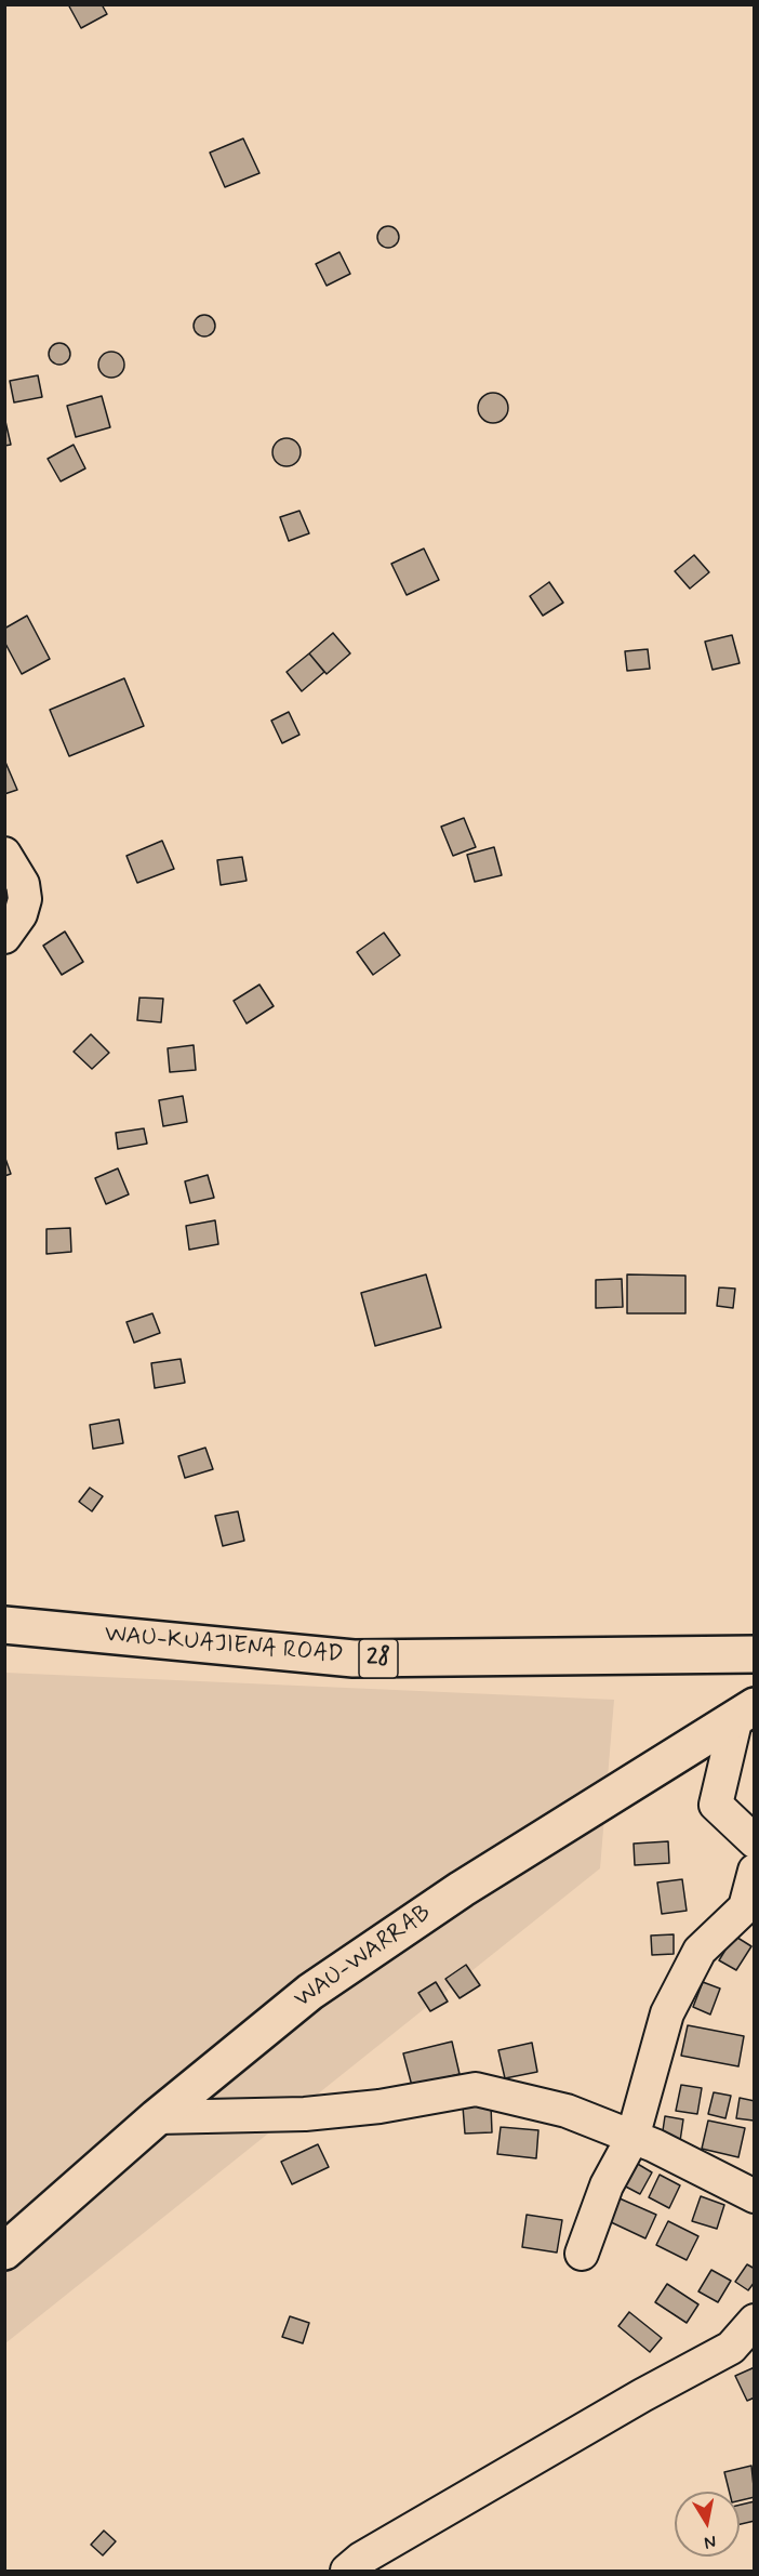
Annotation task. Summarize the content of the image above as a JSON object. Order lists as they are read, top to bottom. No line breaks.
{"streets":{"main road":["WAU-KUAJIENA ROAD","28","WAU-WARRAB"]},"north":"bottom"}
